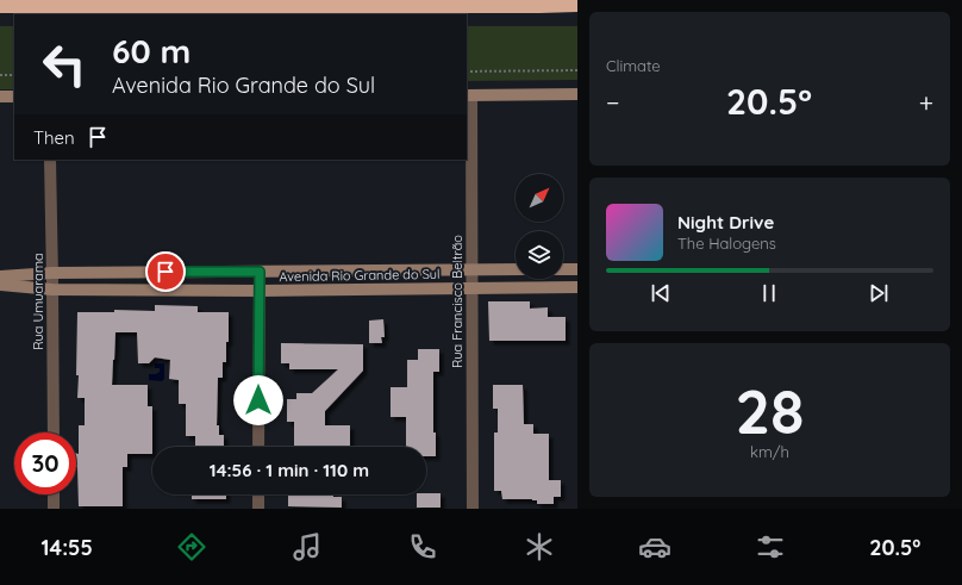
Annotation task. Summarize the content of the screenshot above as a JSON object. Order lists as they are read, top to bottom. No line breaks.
{"streets":{"street":["Avenida Rio Grande do Sul","Rua Umuarama","Rua Francisco Beltrão"]},"crossings":[["Avenida Rio Grande do Sul","Rua Umuarama"],["Avenida Rio Grande do Sul","Rua Francisco Beltrão"]],"north":"top right","page":{"tile":["Climate",["28","km/h"]],"turn":["60 m","Avenida Rio Grande do Sul"],"heat":["−","20.5°","+"],"then":"Then","song":["Night Drive","The Halogens"],"limit":"30","trip":"14:56 · 1 min · 110 m","tabs":["14:55","20.5°"]}}
